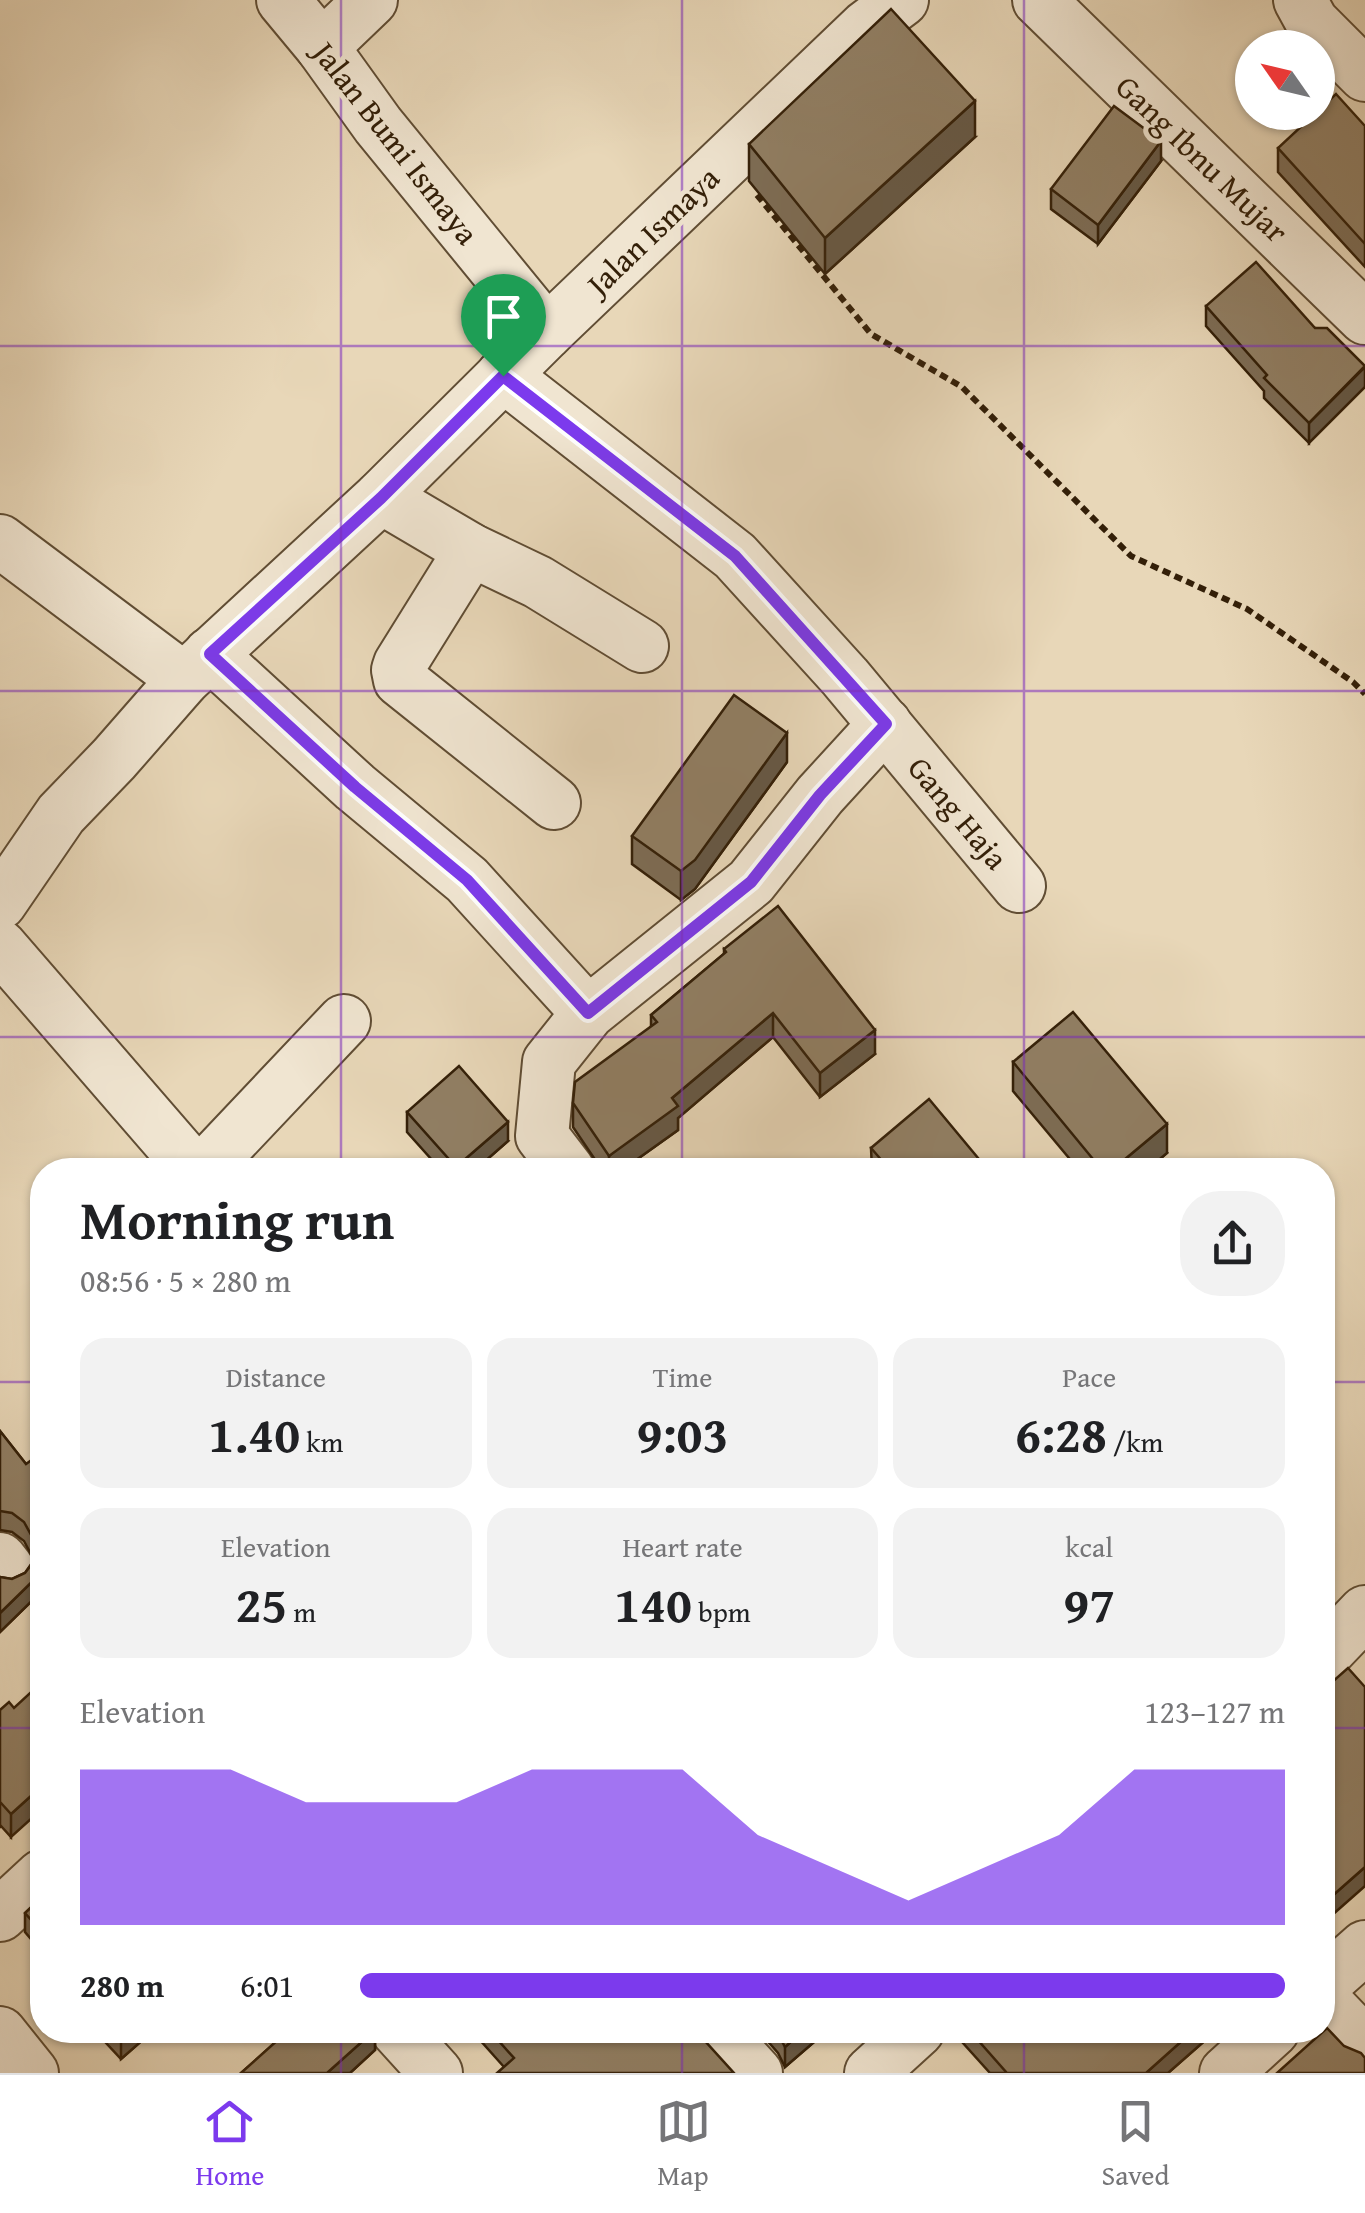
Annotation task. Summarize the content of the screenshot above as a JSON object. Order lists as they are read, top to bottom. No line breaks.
{"streets":{"street":["Jalan Bumi Ismaya","Gang Ibnu Mujar","Jalan Ismaya","Gang Haja"]},"crossings":[["Jalan Bumi Ismaya","Jalan Ismaya"],["Jalan Ismaya","Gang Haja"]],"north":"top left","page":{"heading":["Morning run","08:56 · 5 × 280 m"],"stats":[["Distance","1.40 km"],["Time","9:03"],["Pace","6:28 /km"],["Elevation","25 m"],["Heart rate","140 bpm"],["kcal","97"]],"chart":["Elevation","123–127 m"],"list":[{"name":"280 m","note":"6:01"}],"tabs":["Home","Map","Saved"]}}
